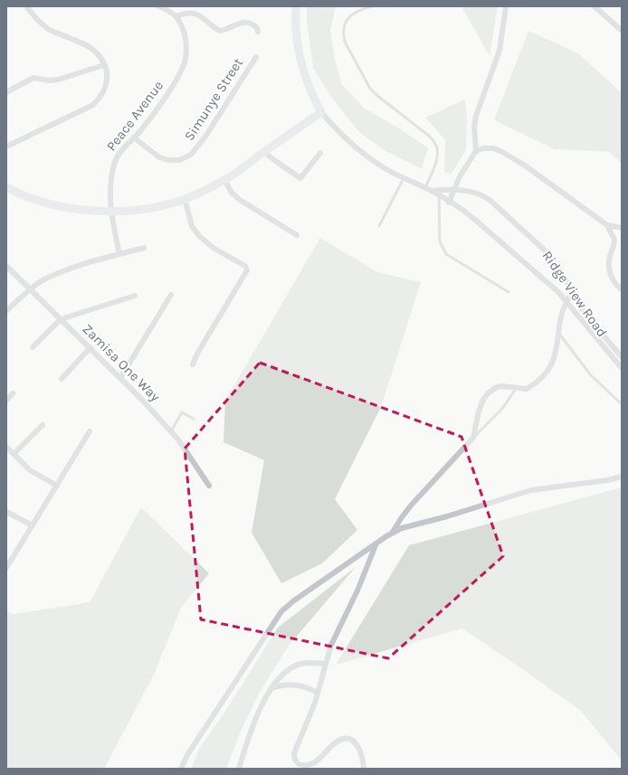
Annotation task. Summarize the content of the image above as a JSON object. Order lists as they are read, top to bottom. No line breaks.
{"streets":{"street":["Simunye Street","Peace Avenue","Ridge View Road","Zamisa One Way"]},"crossings":[["Simunye Street","Peace Avenue"]]}
